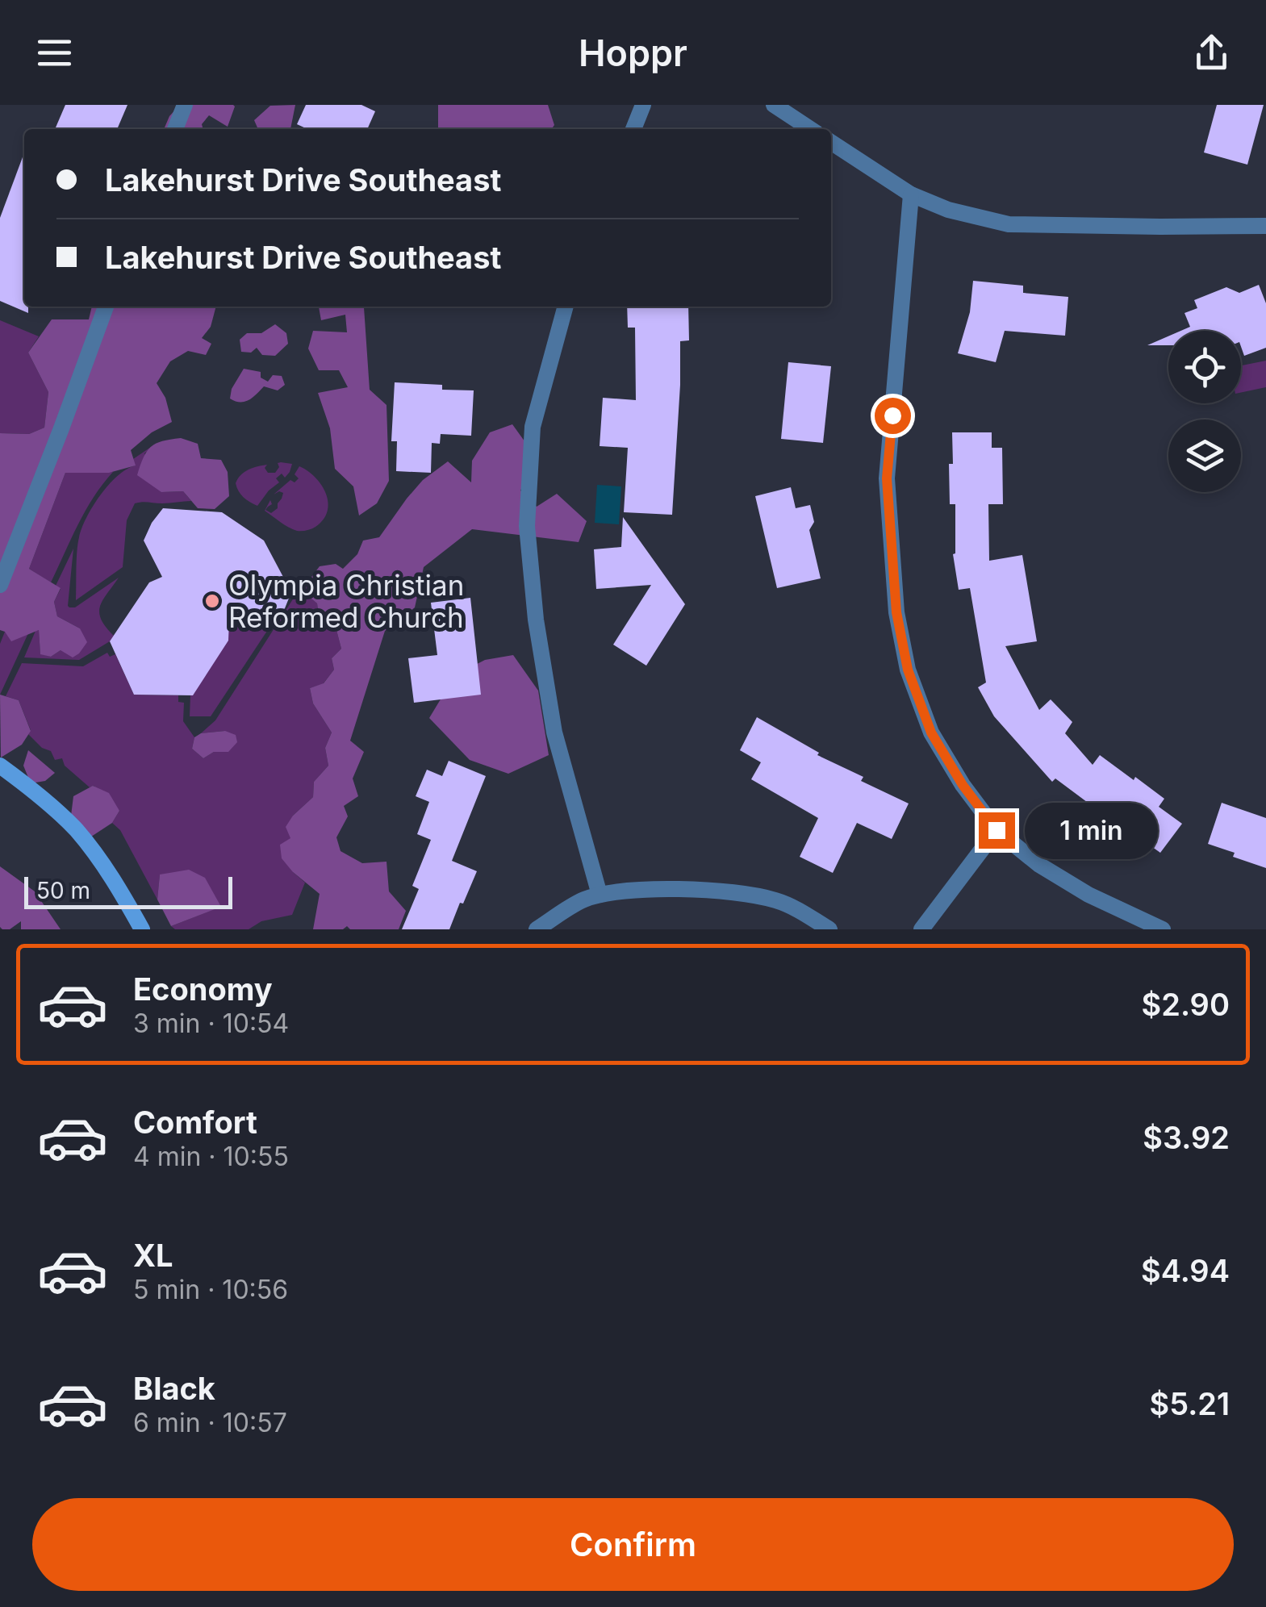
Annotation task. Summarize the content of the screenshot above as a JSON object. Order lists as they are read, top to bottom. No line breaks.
{"places":["Olympia Christian Reformed Church"],"scale_bar":"50 m","page":{"header":"Hoppr","banner":["Lakehurst Drive Southeast","Lakehurst Drive Southeast"],"bubble":"1 min","scale":"50 m","list":[{"name":"Economy","note":"3 min · 10:54","value":"$2.90"},{"name":"Comfort","note":"4 min · 10:55","value":"$3.92"},{"name":"XL","note":"5 min · 10:56","value":"$4.94"},{"name":"Black","note":"6 min · 10:57","value":"$5.21"}],"buttons":"Confirm"}}
